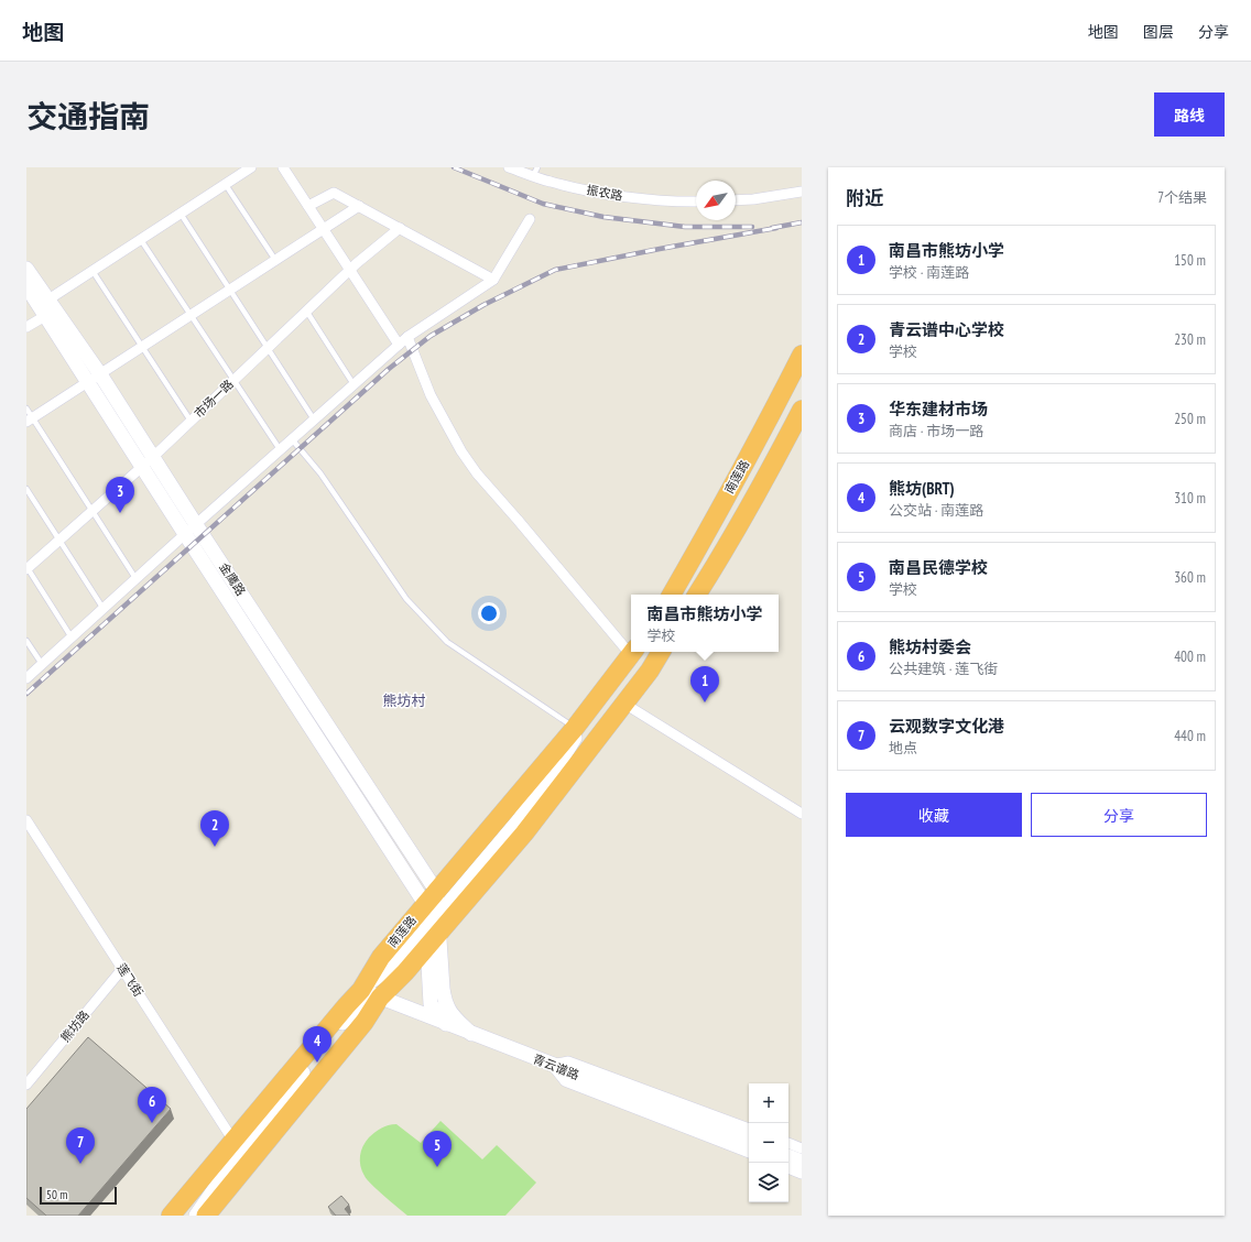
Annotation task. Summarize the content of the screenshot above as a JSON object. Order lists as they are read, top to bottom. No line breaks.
{"streets":{"highway":["南莲路"],"street":["振农路","市场一路","金鹰路","莲飞街","熊坊路","青云谱路"]},"crossings":[["市场一路","金鹰路"],["南莲路","金鹰路"],["南莲路","莲飞街"],["南莲路","青云谱路"],["莲飞街","熊坊路"]],"districts":["熊坊村"],"scale_bar":"50 m","north":"bottom left","page":{"header":"地图","nav":["地图","图层","分享"],"title":"交通指南","buttons":["路线",["收藏","分享"]],"heading":["附近","7个结果"],"list":[{"mark":"1","name":"南昌市熊坊小学","note":"学校 · 南莲路","value":"150 m"},{"mark":"2","name":"青云谱中心学校","note":"学校","value":"230 m"},{"mark":"3","name":"华东建材市场","note":"商店 · 市场一路","value":"250 m"},{"mark":"4","name":"熊坊(BRT)","note":"公交站 · 南莲路","value":"310 m"},{"mark":"5","name":"南昌民德学校","note":"学校","value":"360 m"},{"mark":"6","name":"熊坊村委会","note":"公共建筑 · 莲飞街","value":"400 m"},{"mark":"7","name":"云观数字文化港","note":"地点","value":"440 m"}],"pins":["3","1","2","4","6","7","5"],"popup":["南昌市熊坊小学","学校"],"map_buttons":["+","−"],"scale":"50 m"}}
